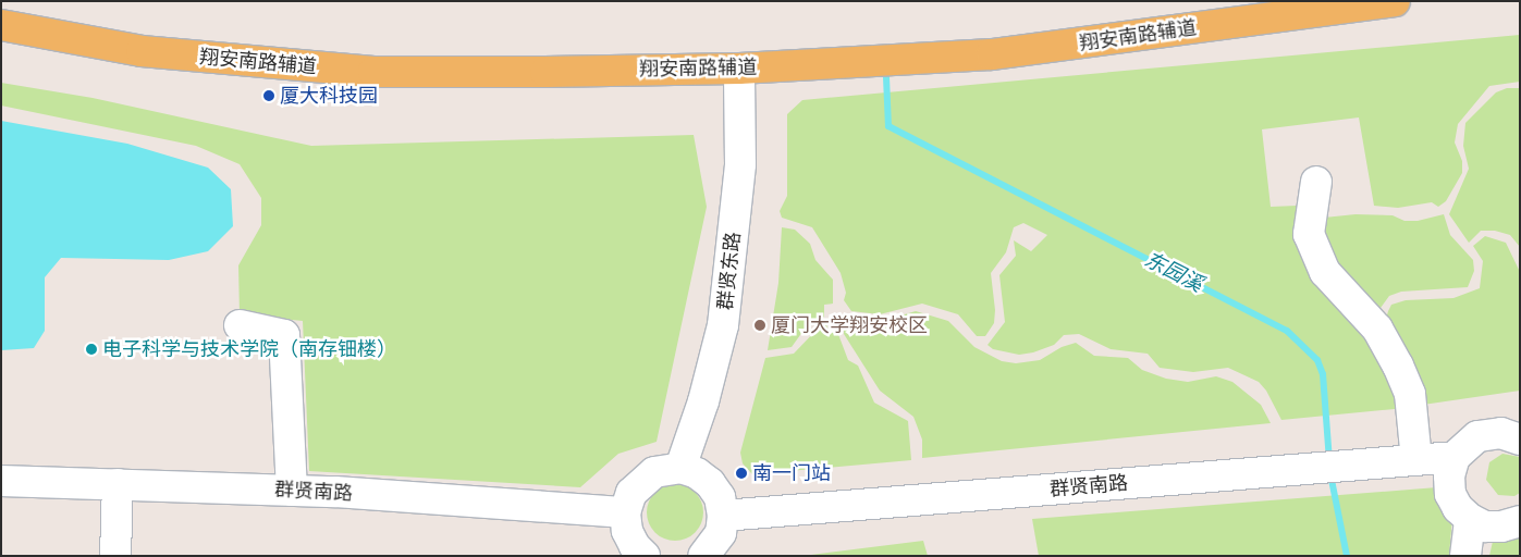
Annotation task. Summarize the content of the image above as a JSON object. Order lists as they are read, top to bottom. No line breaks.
{"streets":{"main road":["翔安南路辅道"],"street":["群贤东路","群贤南路"]},"crossings":[["翔安南路辅道","群贤东路"]],"water":["东园溪"],"places":["厦大科技园","厦门大学翔安校区","电子科学与技术学院（南存钿楼）","南一门站"]}
